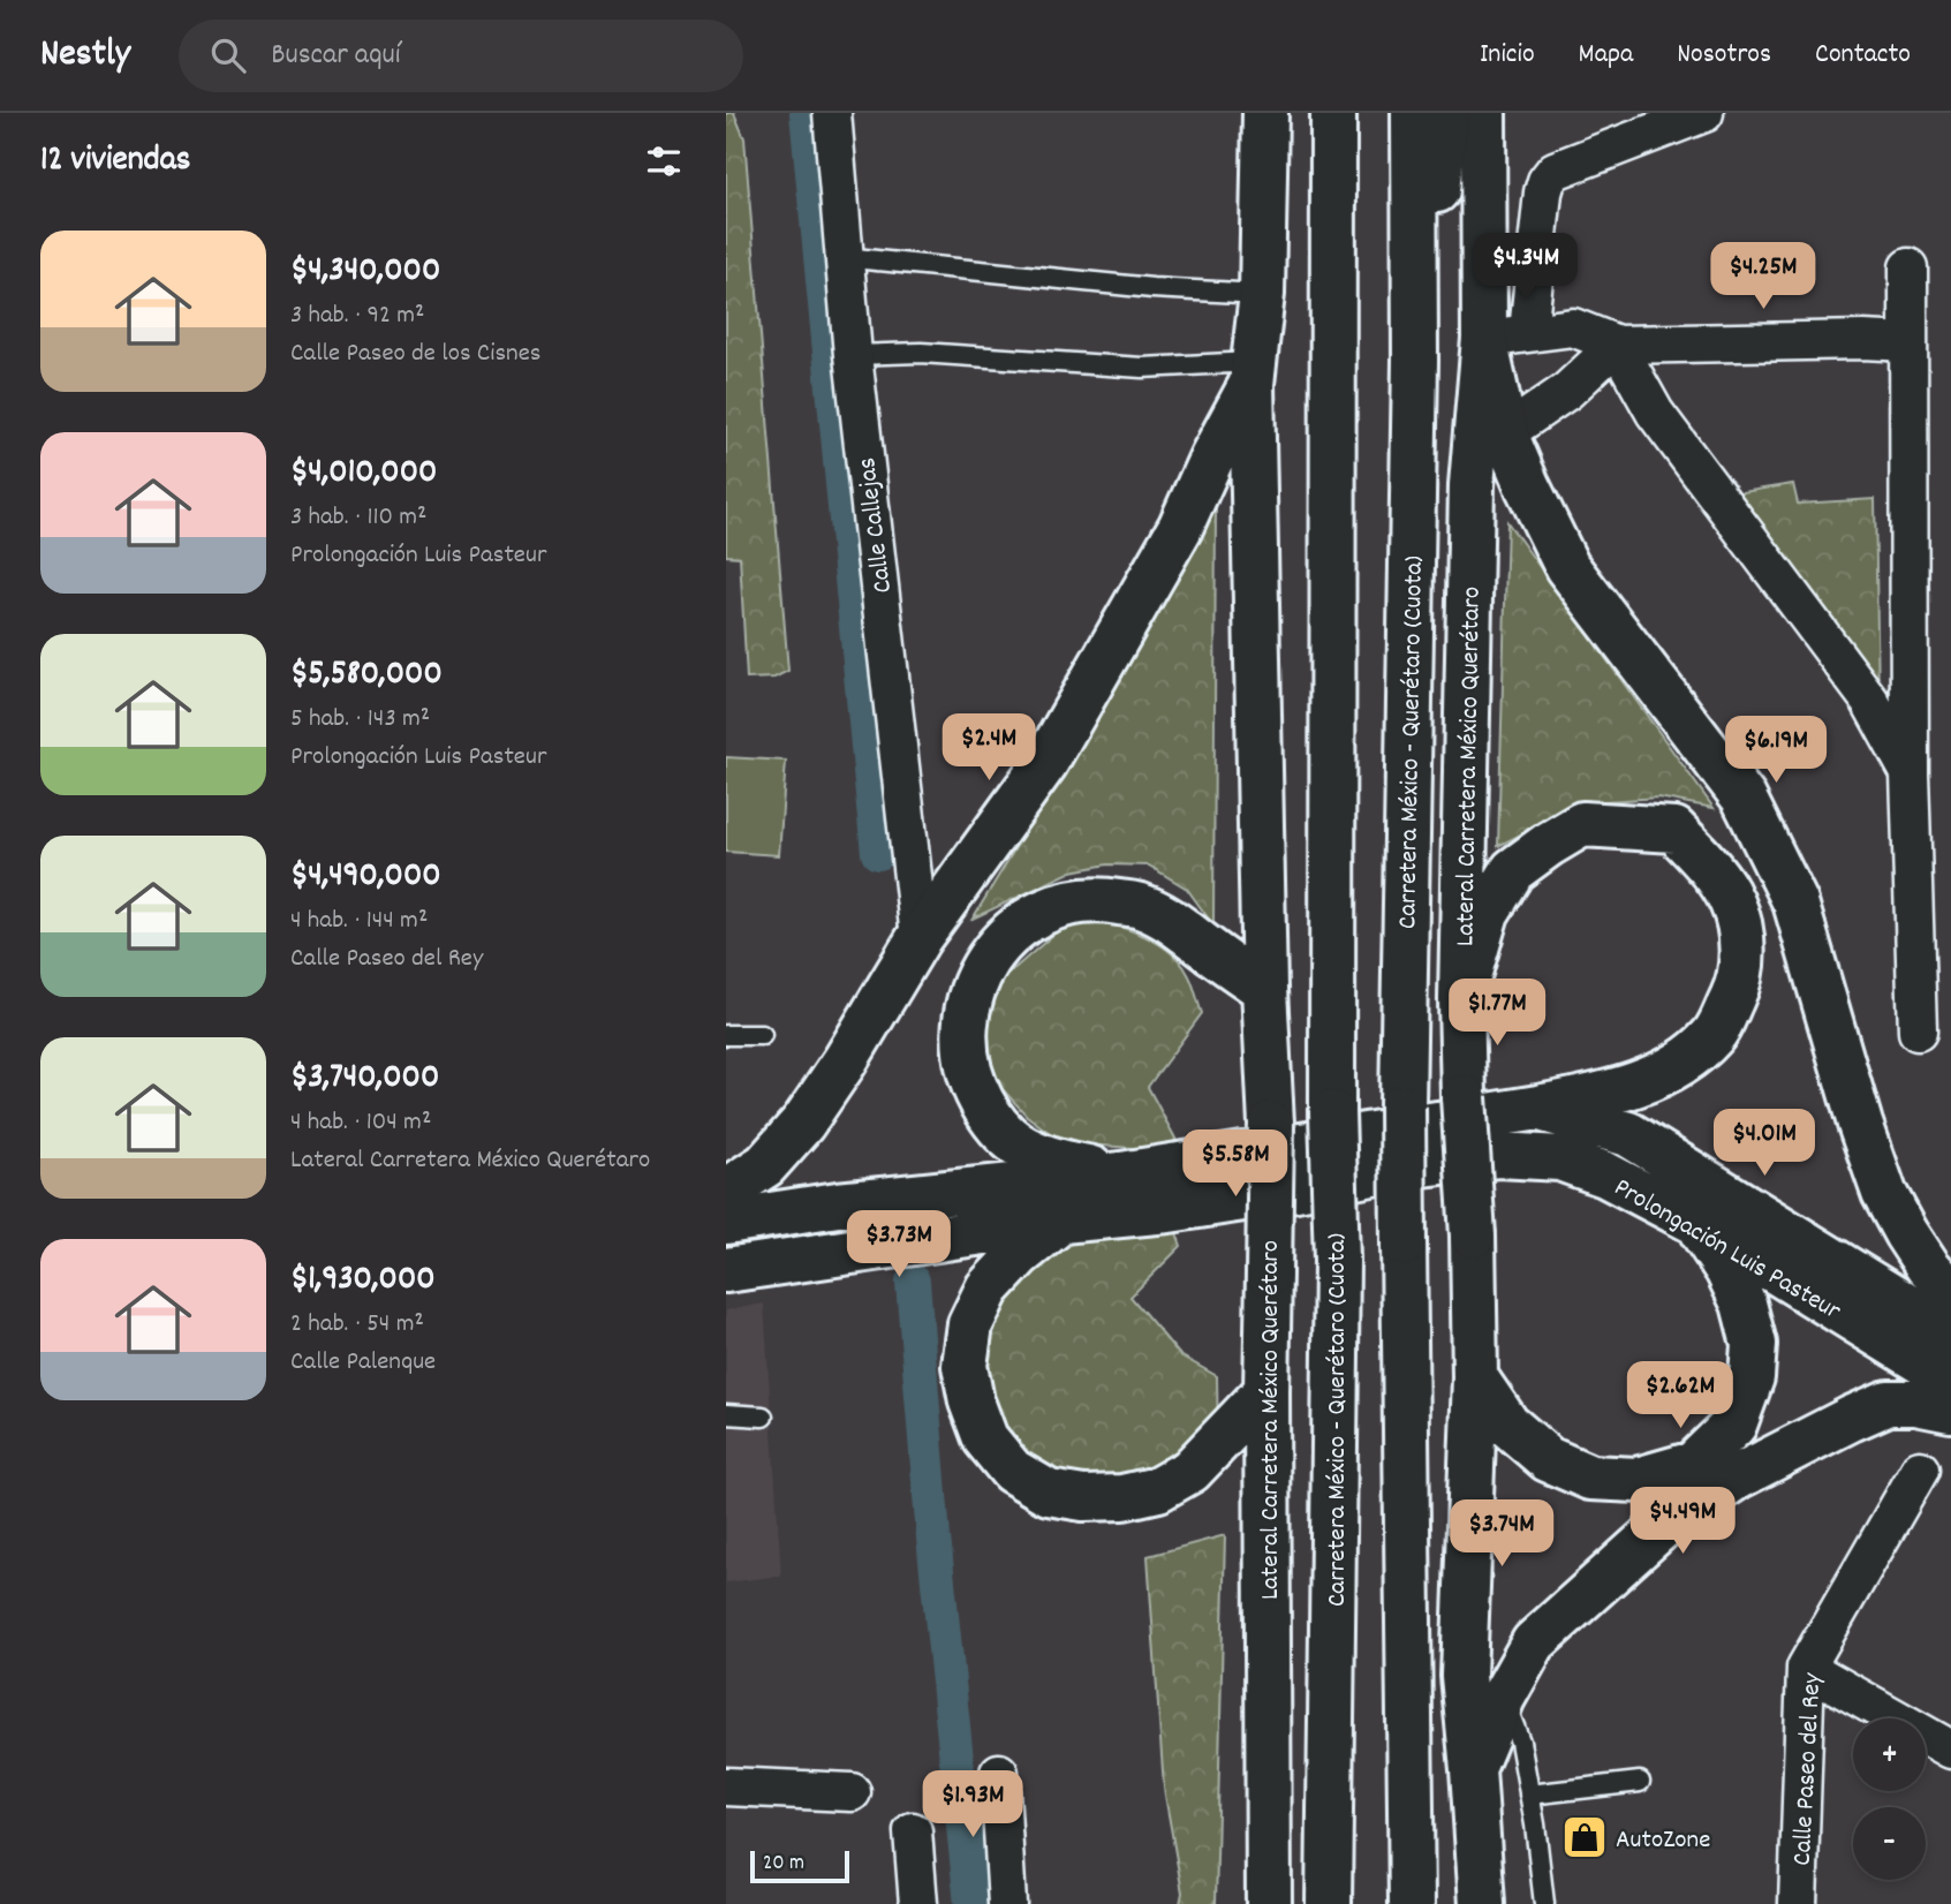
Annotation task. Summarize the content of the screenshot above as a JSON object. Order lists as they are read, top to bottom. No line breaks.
{"streets":{"main road":["Carretera México - Querétaro (Cuota)","Lateral Carretera México Querétaro","Prolongación Luis Pasteur"],"street":["Calle Callejas","Calle Paseo del Rey"]},"places":{"shop":["AutoZone"]},"scale_bar":"20 m","page":{"header":"Nestly","search":"Buscar aquí","nav":["Inicio","Mapa","Nosotros","Contacto"],"heading":"12 viviendas","list":[{"name":"$4,340,000","note":"3 hab. · 92 m² · Calle Paseo de los Cisnes"},{"name":"$4,010,000","note":"3 hab. · 110 m² · Prolongación Luis Pasteur"},{"name":"$5,580,000","note":"5 hab. · 143 m² · Prolongación Luis Pasteur"},{"name":"$4,490,000","note":"4 hab. · 144 m² · Calle Paseo del Rey"},{"name":"$3,740,000","note":"4 hab. · 104 m² · Lateral Carretera México Querétaro"},{"name":"$1,930,000","note":"2 hab. · 54 m² · Calle Palenque"}],"price":["$4.34M","$4.25M","$2.4M","$6.19M","$1.77M","$4.01M","$5.58M","$3.73M","$2.62M","$4.49M","$3.74M","$1.93M"],"map_buttons":["+","−"],"scale":"20 m"}}
